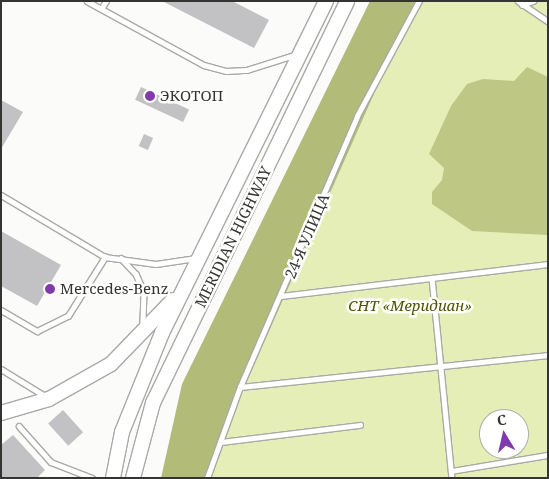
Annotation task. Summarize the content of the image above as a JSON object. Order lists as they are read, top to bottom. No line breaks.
{"streets":{"main road":["MERIDIAN HIGHWAY"],"lane":["24-Я УЛИЦА"]},"parks":["СНТ «Меридиан»"],"places":["ЭКОТОП","Mercedes-Benz"],"north":"top"}
